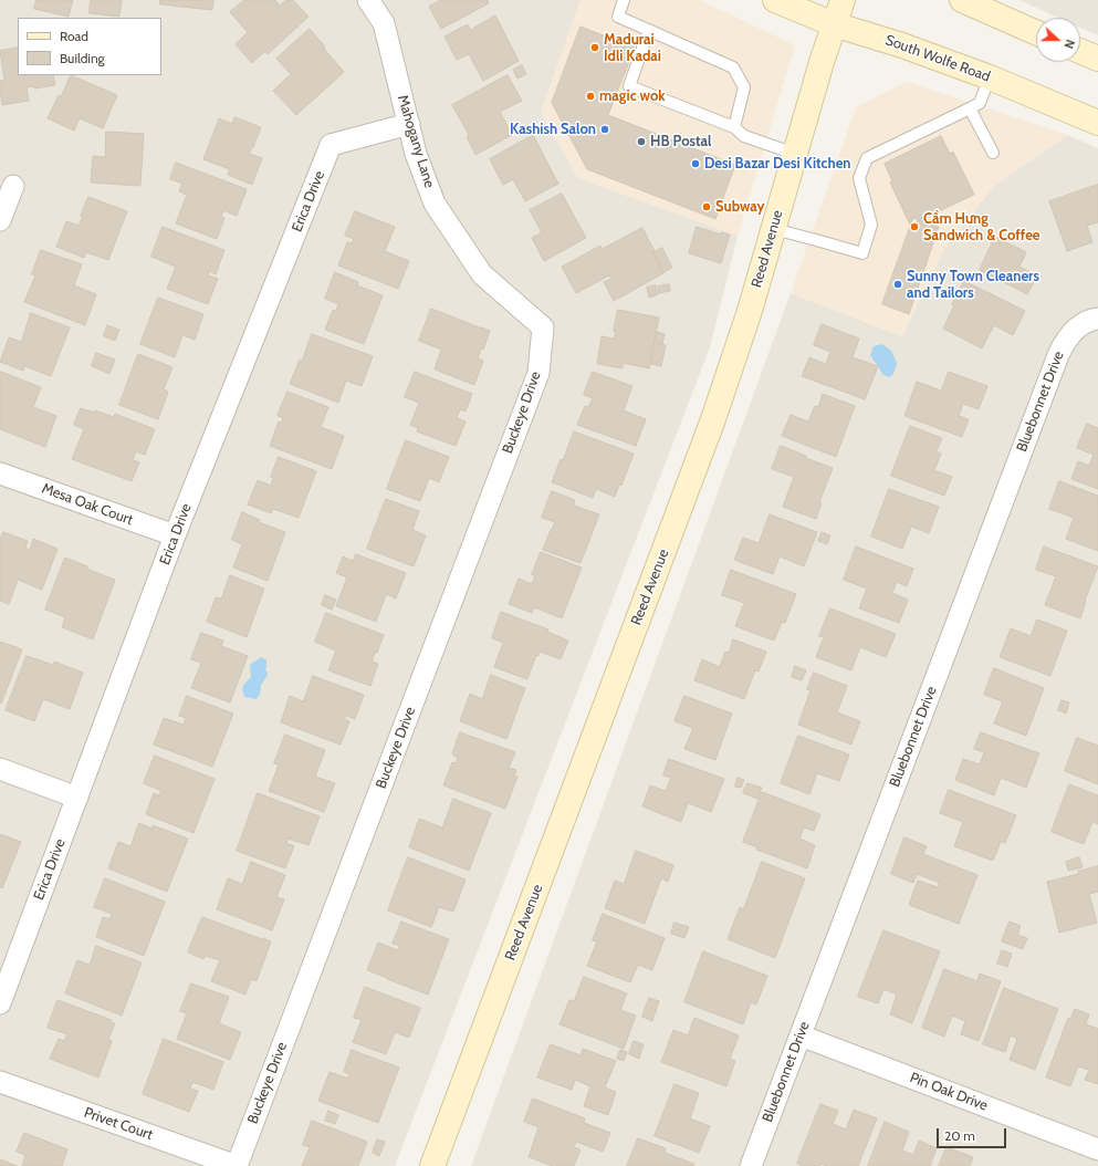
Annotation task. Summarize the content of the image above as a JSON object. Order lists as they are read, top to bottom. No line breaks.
{"streets":{"main road":["South Wolfe Road","Reed Avenue"],"street":["Mahogany Lane","Erica Drive","Bluebonnet Drive","Buckeye Drive","Mesa Oak Court","Pin Oak Drive","Privet Court"]},"crossings":[["South Wolfe Road","Reed Avenue"],["Mahogany Lane","Erica Drive"],["Mahogany Lane","Buckeye Drive"],["Erica Drive","Mesa Oak Court"],["Bluebonnet Drive","Pin Oak Drive"],["Buckeye Drive","Privet Court"]],"places":["Madurai Idli Kadai","magic wok","Kashish Salon","HB Postal","Desi Bazar Desi Kitchen","Subway","Cẩm Hưng Sandwich & Coffee","Sunny Town Cleaners and Tailors"],"legend":["Road","Building"],"scale_bar":"20 m","north":"right"}
